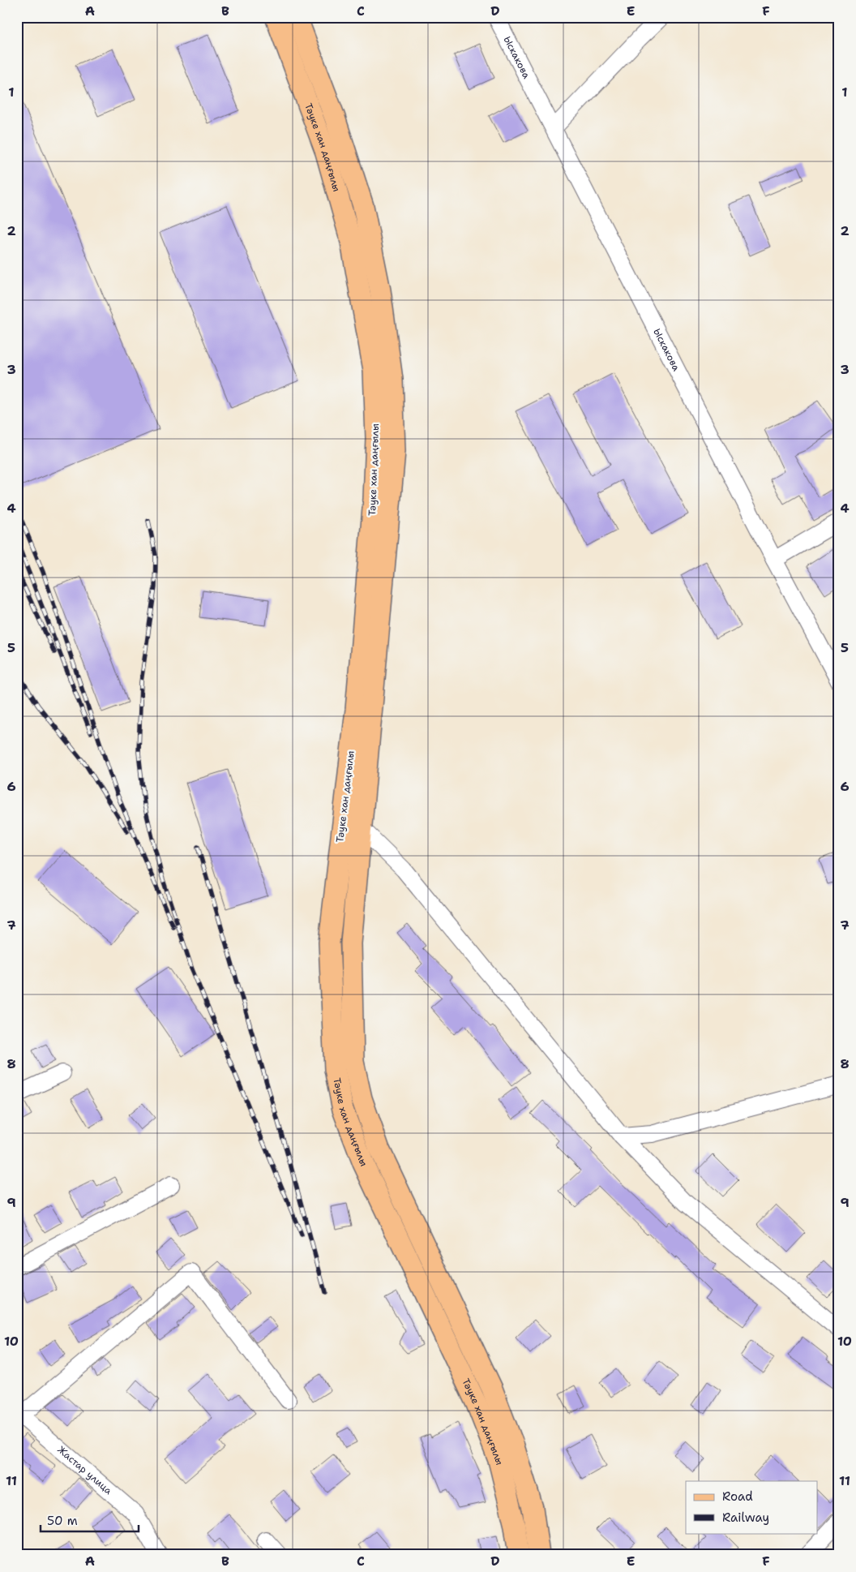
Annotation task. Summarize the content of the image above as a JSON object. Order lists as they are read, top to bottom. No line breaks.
{"streets":{"main road":["Тәуке хан даңғылы"],"street":["Ыскакова","Жастар улица"]},"legend":["Road","Railway"],"scale_bar":"50 m","grid":{"columns":["A","B","C","D","E","F"],"rows":["1","2","3","4","5","6","7","8","9","10","11"]}}
